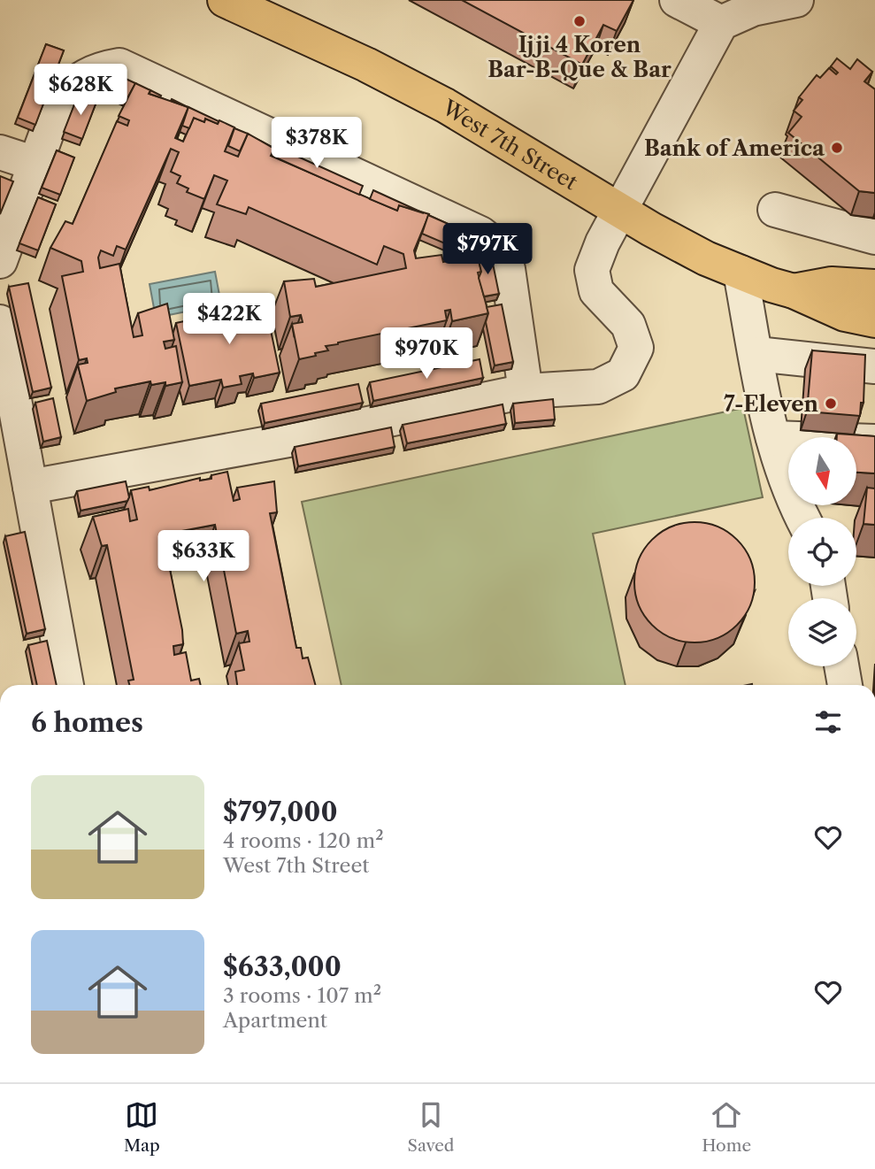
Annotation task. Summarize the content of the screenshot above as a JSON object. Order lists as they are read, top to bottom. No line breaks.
{"streets":{"main road":["West 7th Street"]},"places":["Ijji 4 Koren Bar-B-Que & Bar","Bank of America","7-Eleven"],"north":"bottom","page":{"price":["$628K","$378K","$797K","$422K","$970K","$633K"],"heading":"6 homes","list":[{"name":"$797,000","note":"4 rooms · 120 m² · West 7th Street"},{"name":"$633,000","note":"3 rooms · 107 m² · Apartment"}],"tabs":["Map","Saved","Home"]}}
